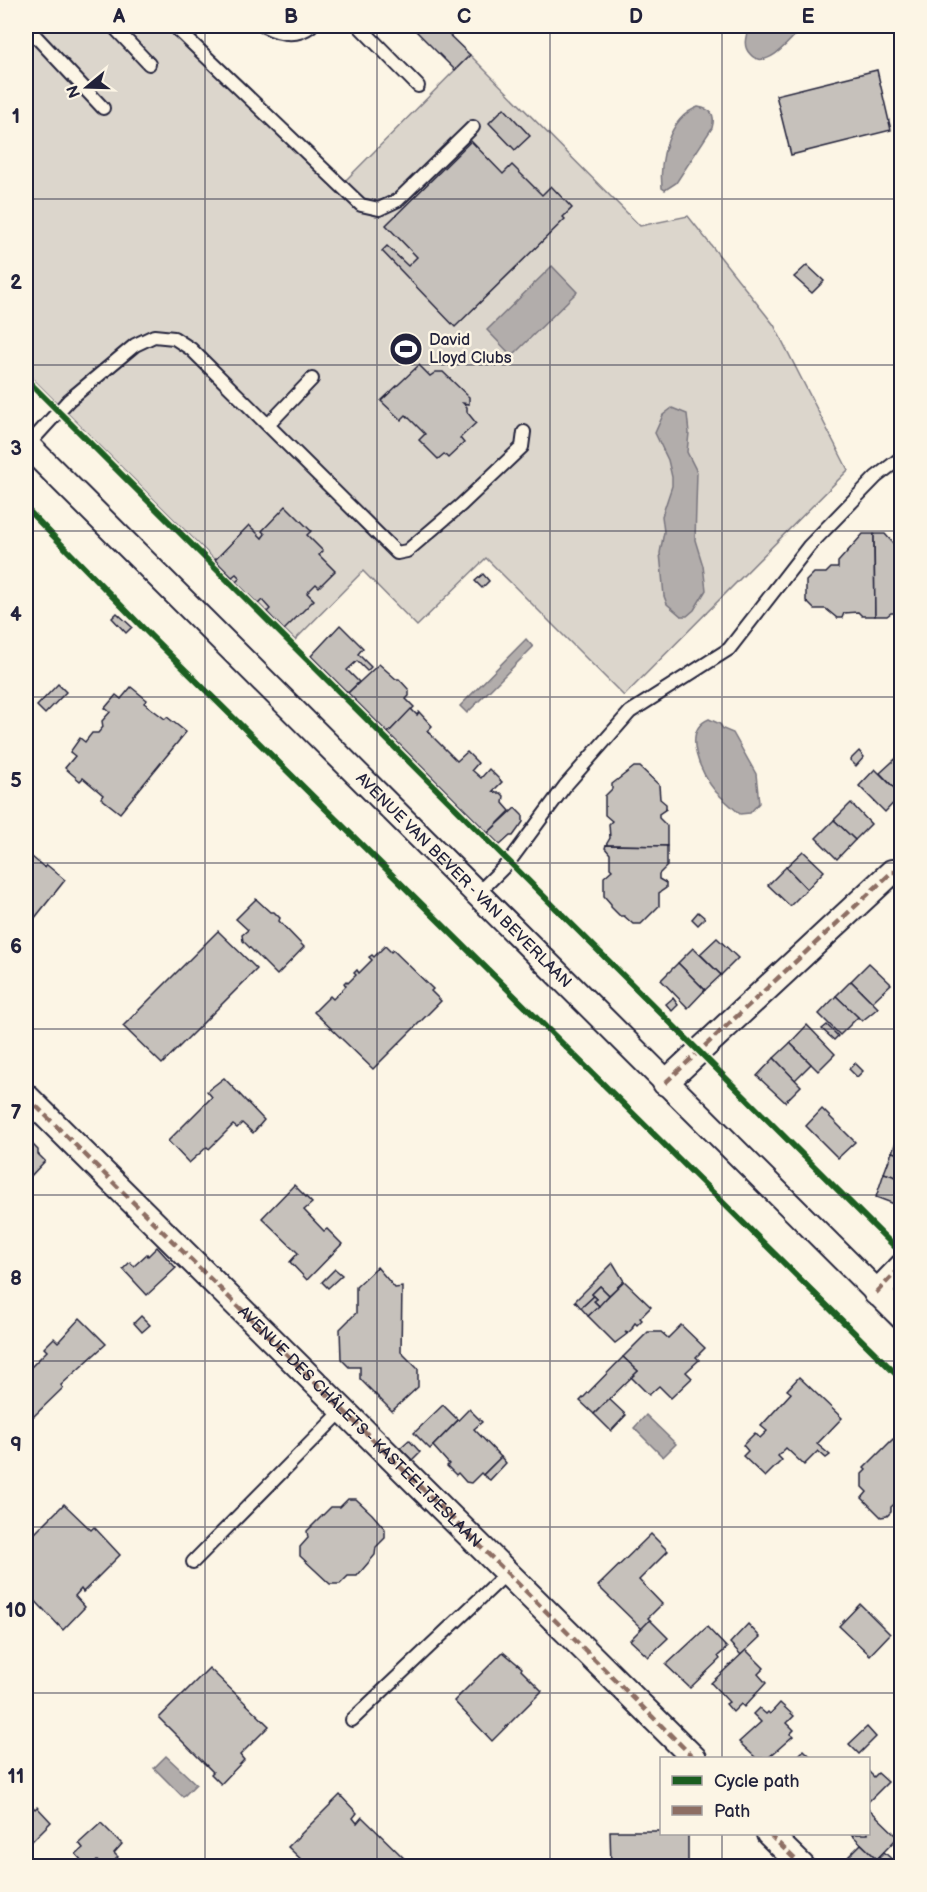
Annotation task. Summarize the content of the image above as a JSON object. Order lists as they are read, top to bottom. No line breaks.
{"streets":{"street":["AVENUE VAN BEVER - VAN BEVERLAAN","AVENUE DES CHÂLETS - KASTEELTJESLAAN"]},"places":{"sports":["David Lloyd Clubs"]},"legend":["Cycle path","Path"],"north":"left","grid":{"columns":["A","B","C","D","E"],"rows":["1","2","3","4","5","6","7","8","9","10","11"]}}
